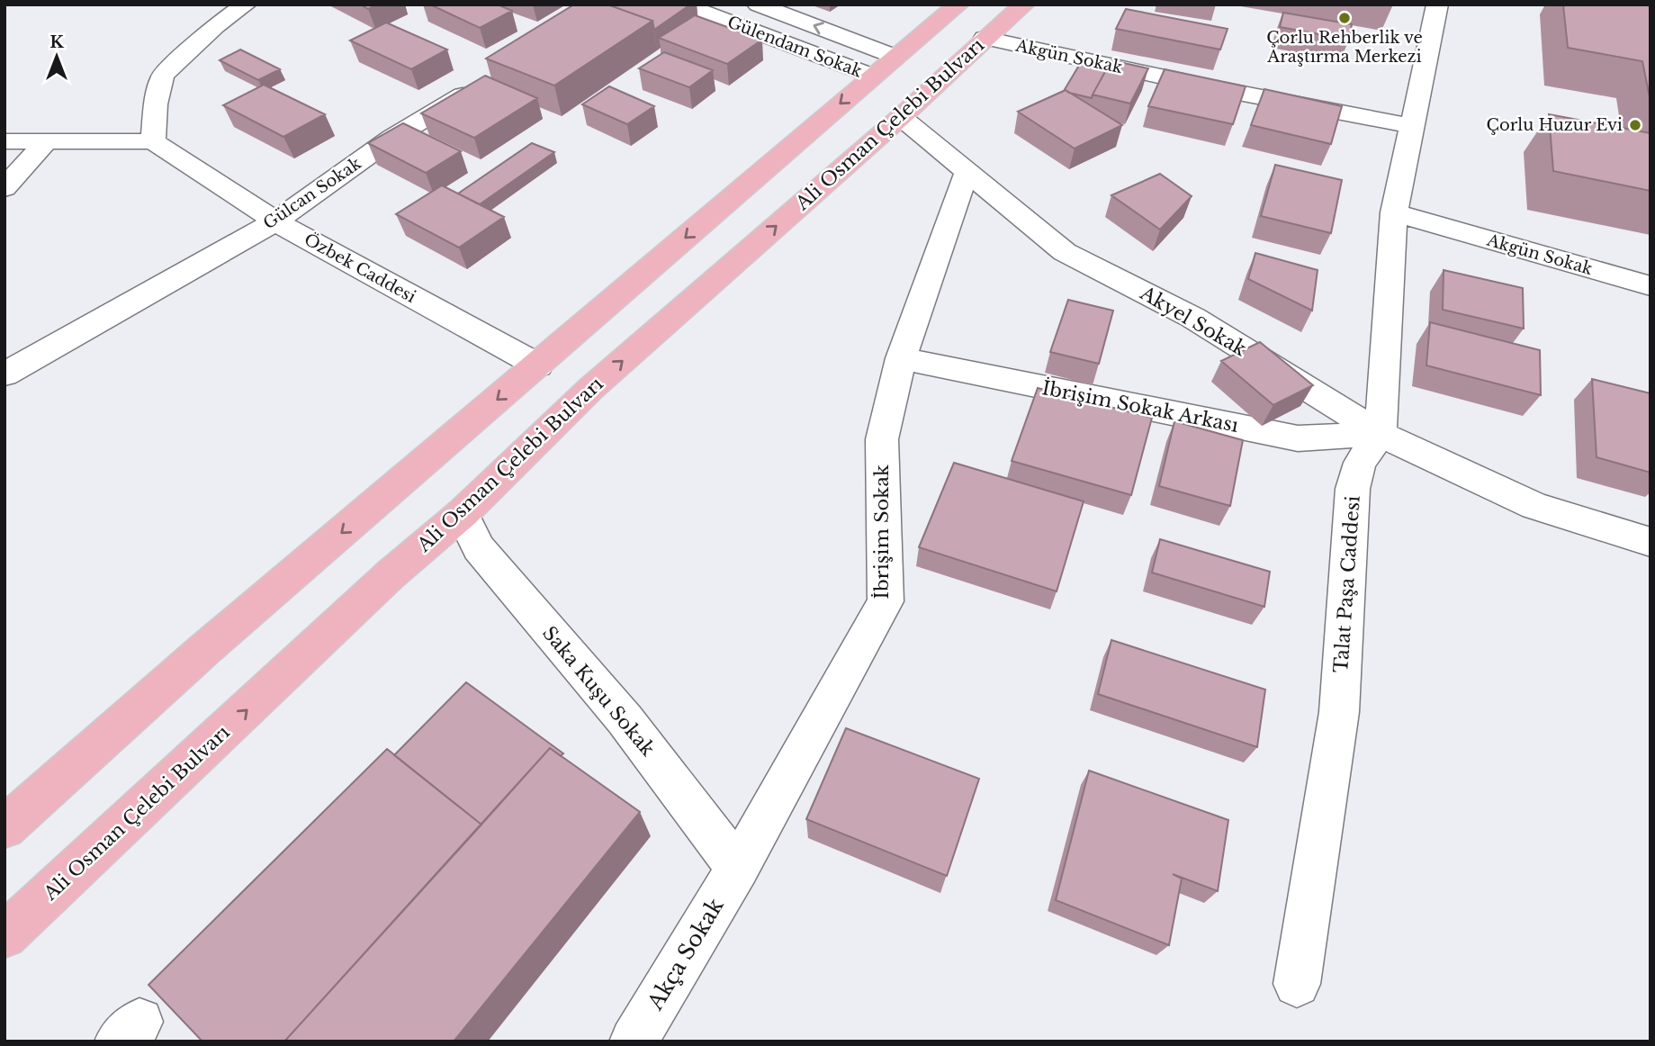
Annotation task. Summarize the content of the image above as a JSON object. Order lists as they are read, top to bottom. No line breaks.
{"streets":{"main road":["Ali Osman Çelebi Bulvarı"],"street":["Gülendam Sokak","Akgün Sokak","Gülcan Sokak","Özbek Caddesi","Akyel Sokak","İbrişim Sokak Arkası","İbrişim Sokak","Talat Paşa Caddesi","Saka Kuşu Sokak","Akça Sokak"]},"crossings":[["Akgün Sokak","Ali Osman Çelebi Bulvarı"],["Ali Osman Çelebi Bulvarı","Akyel Sokak"],["Ali Osman Çelebi Bulvarı","Saka Kuşu Sokak"],["Gülcan Sokak","Özbek Caddesi"],["Akyel Sokak","İbrişim Sokak Arkası"],["Akyel Sokak","İbrişim Sokak"],["Akyel Sokak","Talat Paşa Caddesi"],["İbrişim Sokak Arkası","İbrişim Sokak"],["İbrişim Sokak Arkası","Talat Paşa Caddesi"],["İbrişim Sokak","Saka Kuşu Sokak"],["İbrişim Sokak","Akça Sokak"],["Saka Kuşu Sokak","Akça Sokak"]],"places":["Çorlu Rehberlik ve Araştırma Merkezi","Çorlu Huzur Evi"],"north":"top"}
